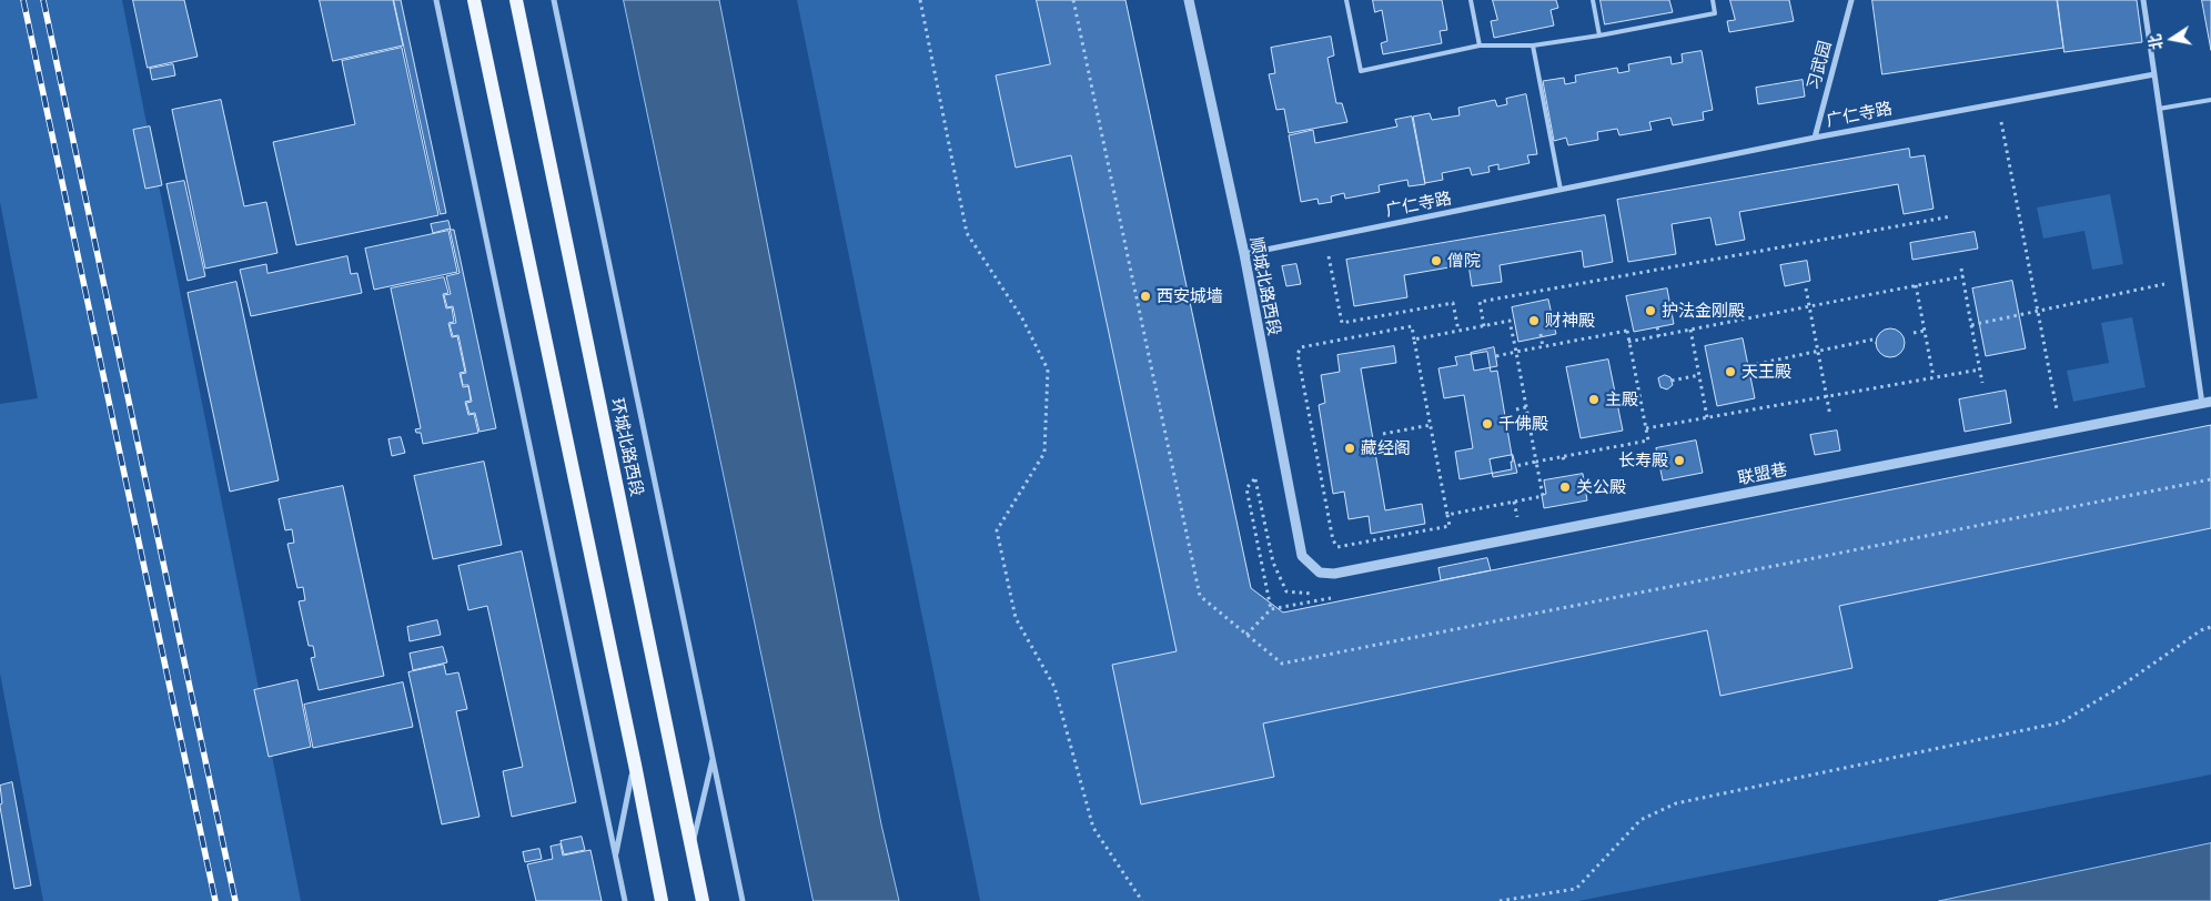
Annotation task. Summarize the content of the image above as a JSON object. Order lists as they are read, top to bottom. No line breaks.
{"streets":{"main road":["环城北路西段"],"street":["习武园","广仁寺路","顺城北路西段","联盟巷"]},"crossings":[["习武园","广仁寺路"],["广仁寺路","顺城北路西段"],["顺城北路西段","联盟巷"]],"places":["僧院","西安城墙","护法金刚殿","财神殿","天王殿","主殿","千佛殿","藏经阁","长寿殿","关公殿"],"north":"left"}
